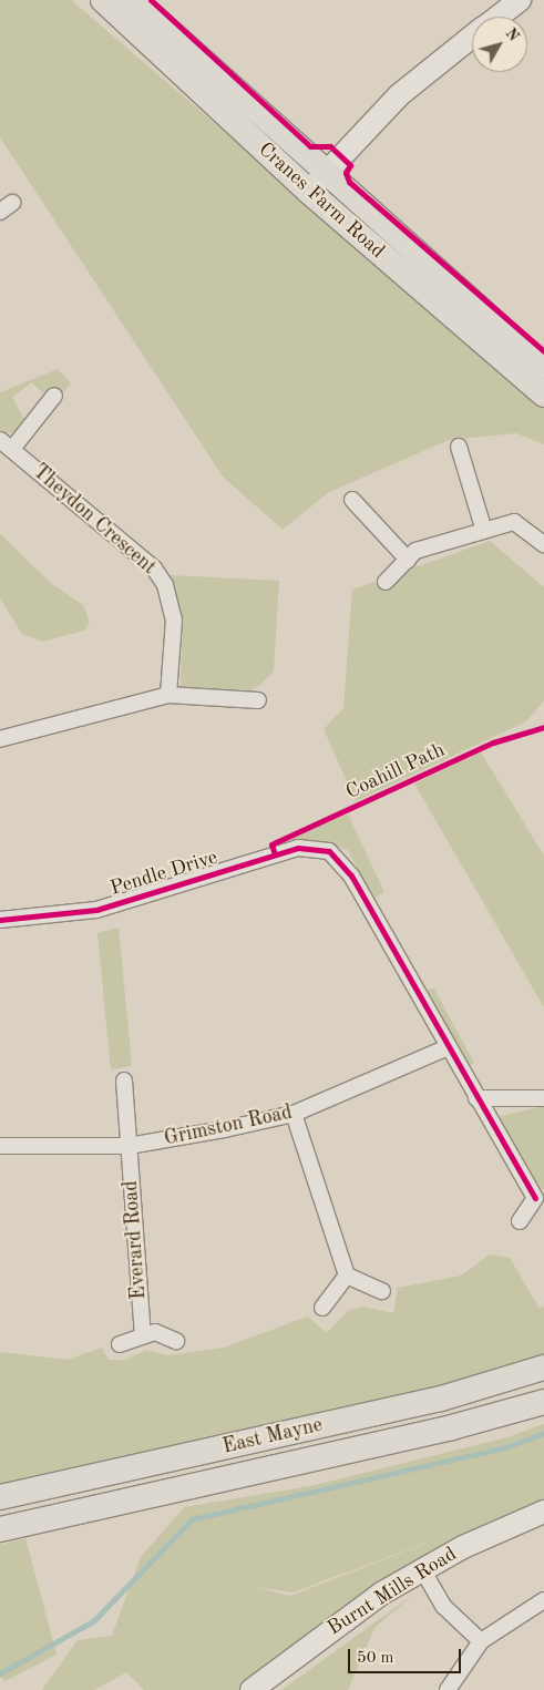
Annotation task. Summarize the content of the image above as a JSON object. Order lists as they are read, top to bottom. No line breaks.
{"streets":{"main road":["Cranes Farm Road","East Mayne"],"street":["Theydon Crescent","Pendle Drive","Grimston Road","Everard Road","Burnt Mills Road"],"cycle path":["Coahill Path"]},"crossings":[["Pendle Drive","Grimston Road"],["Grimston Road","Everard Road"]],"scale_bar":"50 m","north":"top right"}
